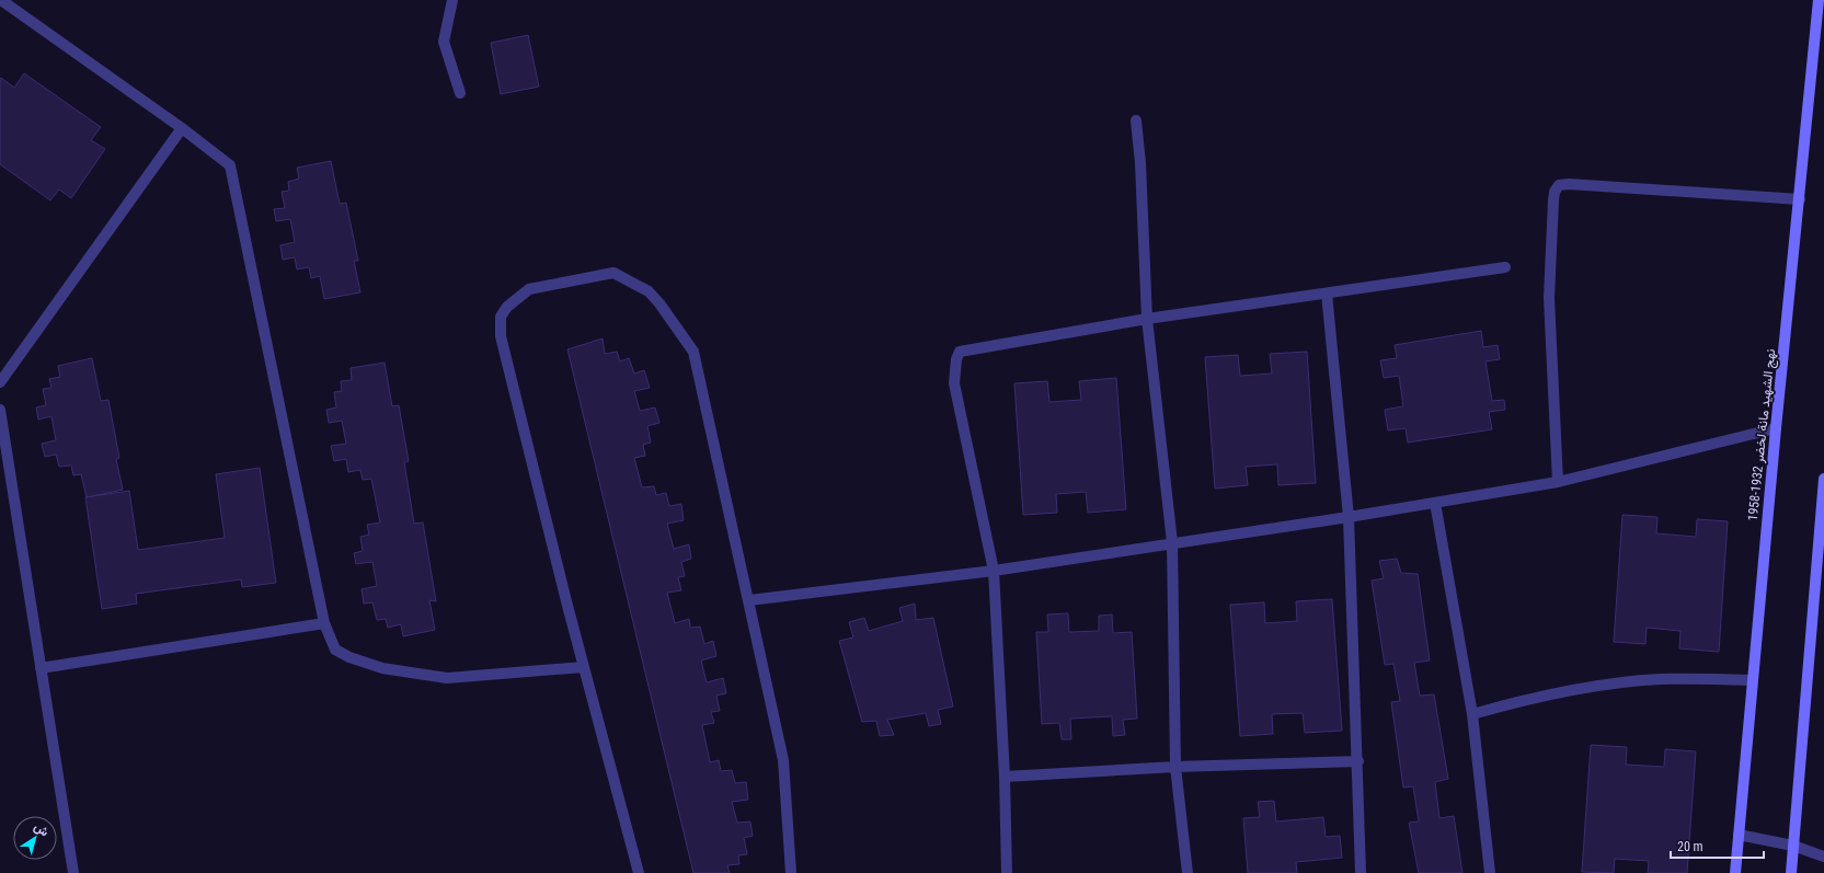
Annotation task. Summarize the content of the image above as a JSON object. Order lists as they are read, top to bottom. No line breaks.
{"streets":{"main road":["نهج الشهيد مانة لخضر 1932-1958"]},"scale_bar":"20 m","north":"top right"}
